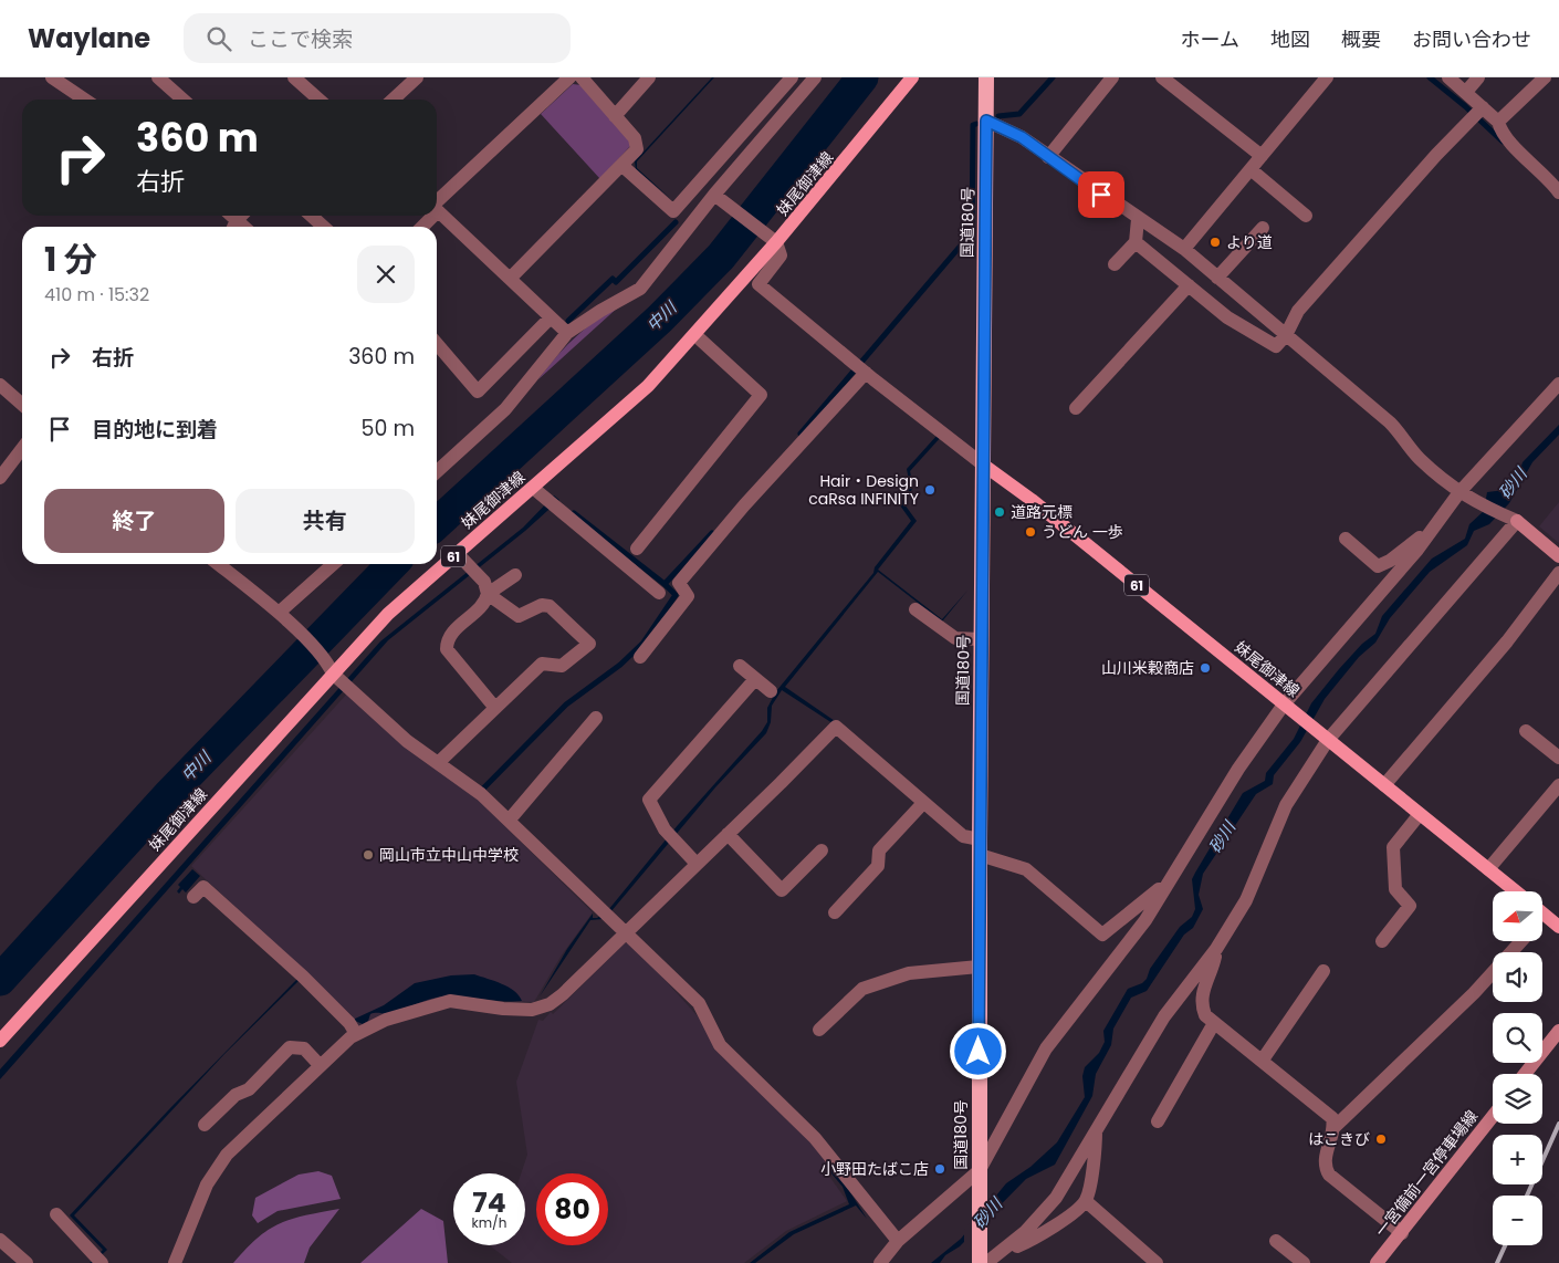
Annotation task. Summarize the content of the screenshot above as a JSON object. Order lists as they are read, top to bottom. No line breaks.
{"streets":{"highway":["国道180号"],"main road":["妹尾御津線","61","一宮備前一宮停車場線"]},"crossings":[["妹尾御津線","国道180号"]],"water":["中川","砂川"],"places":["より道","Hair・Design caRsa INFINITY","道路元標","うどん 一歩","山川米穀商店","岡山市立中山中学校","はこきび","小野田たばこ店"],"north":"left","page":{"header":"Waylane","search":"ここで検索","nav":["ホーム","地図","概要","お問い合わせ"],"turn":["360 m","右折"],"heading":["1 分","410 m · 15:32"],"list":[{"name":"右折","value":"360 m"},{"name":"目的地に到着","value":"50 m"}],"buttons":["終了","共有"],"map_buttons":["+","−"],"speed":"74 km/h","limit":"80"}}
